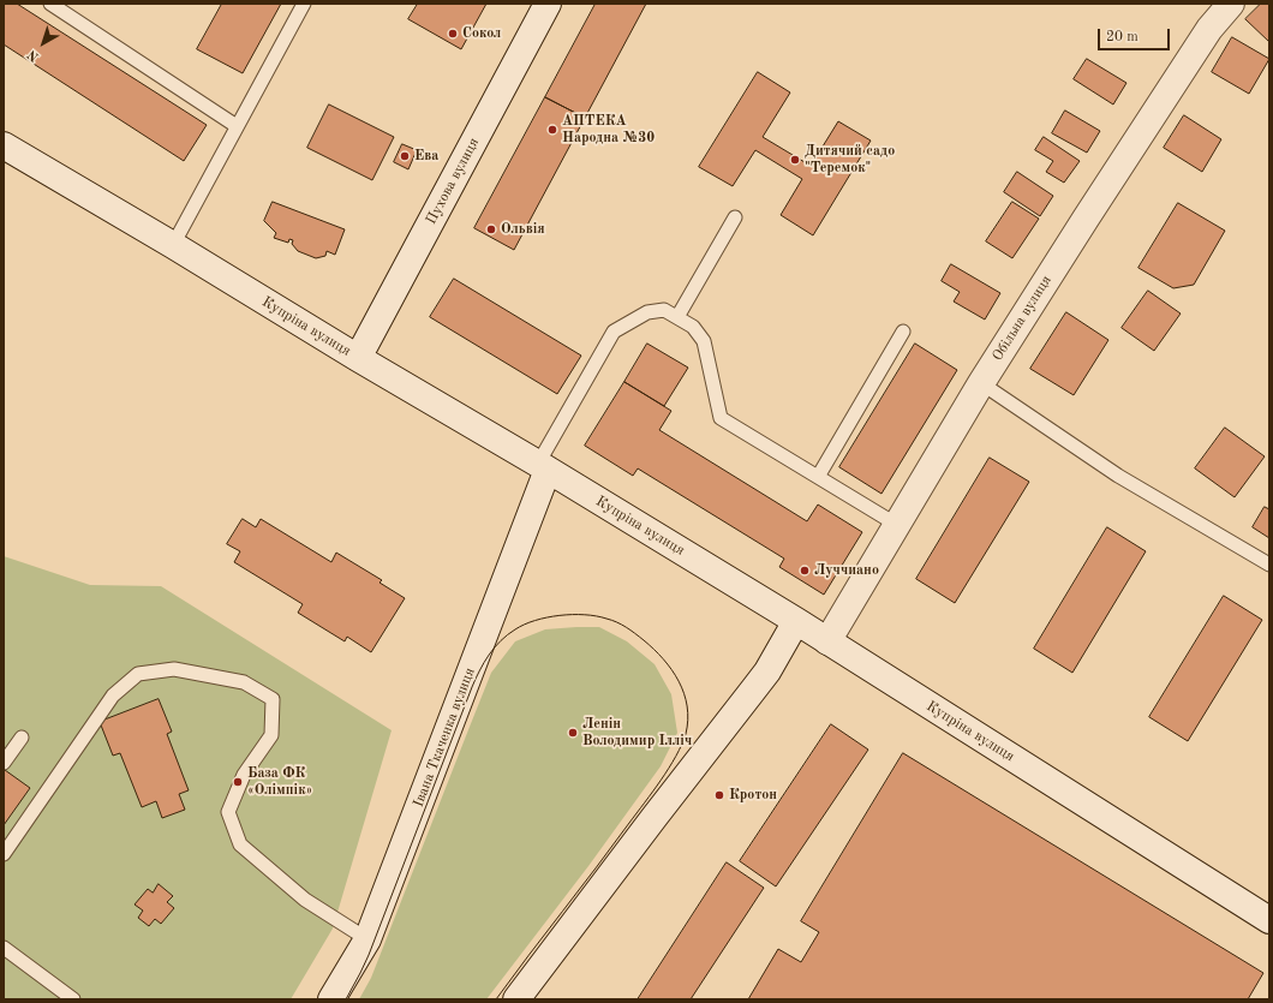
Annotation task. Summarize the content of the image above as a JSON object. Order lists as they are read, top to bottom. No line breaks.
{"streets":{"main road":["Пухова вулиця","Обільна вулиця","Купріна вулиця","Івана Ткаченка вулиця"]},"crossings":[["Пухова вулиця","Купріна вулиця"],["Обільна вулиця","Купріна вулиця"],["Купріна вулиця","Івана Ткаченка вулиця"]],"places":["Сокол","АПТЕКА Народна №30","Ева","Дитячий садо \"Теремок\"","Ольвія","Луччиано","Ленін Володимир Ілліч","База ФК «Олімпік»","Кротон"],"scale_bar":"20 m","north":"bottom left"}
